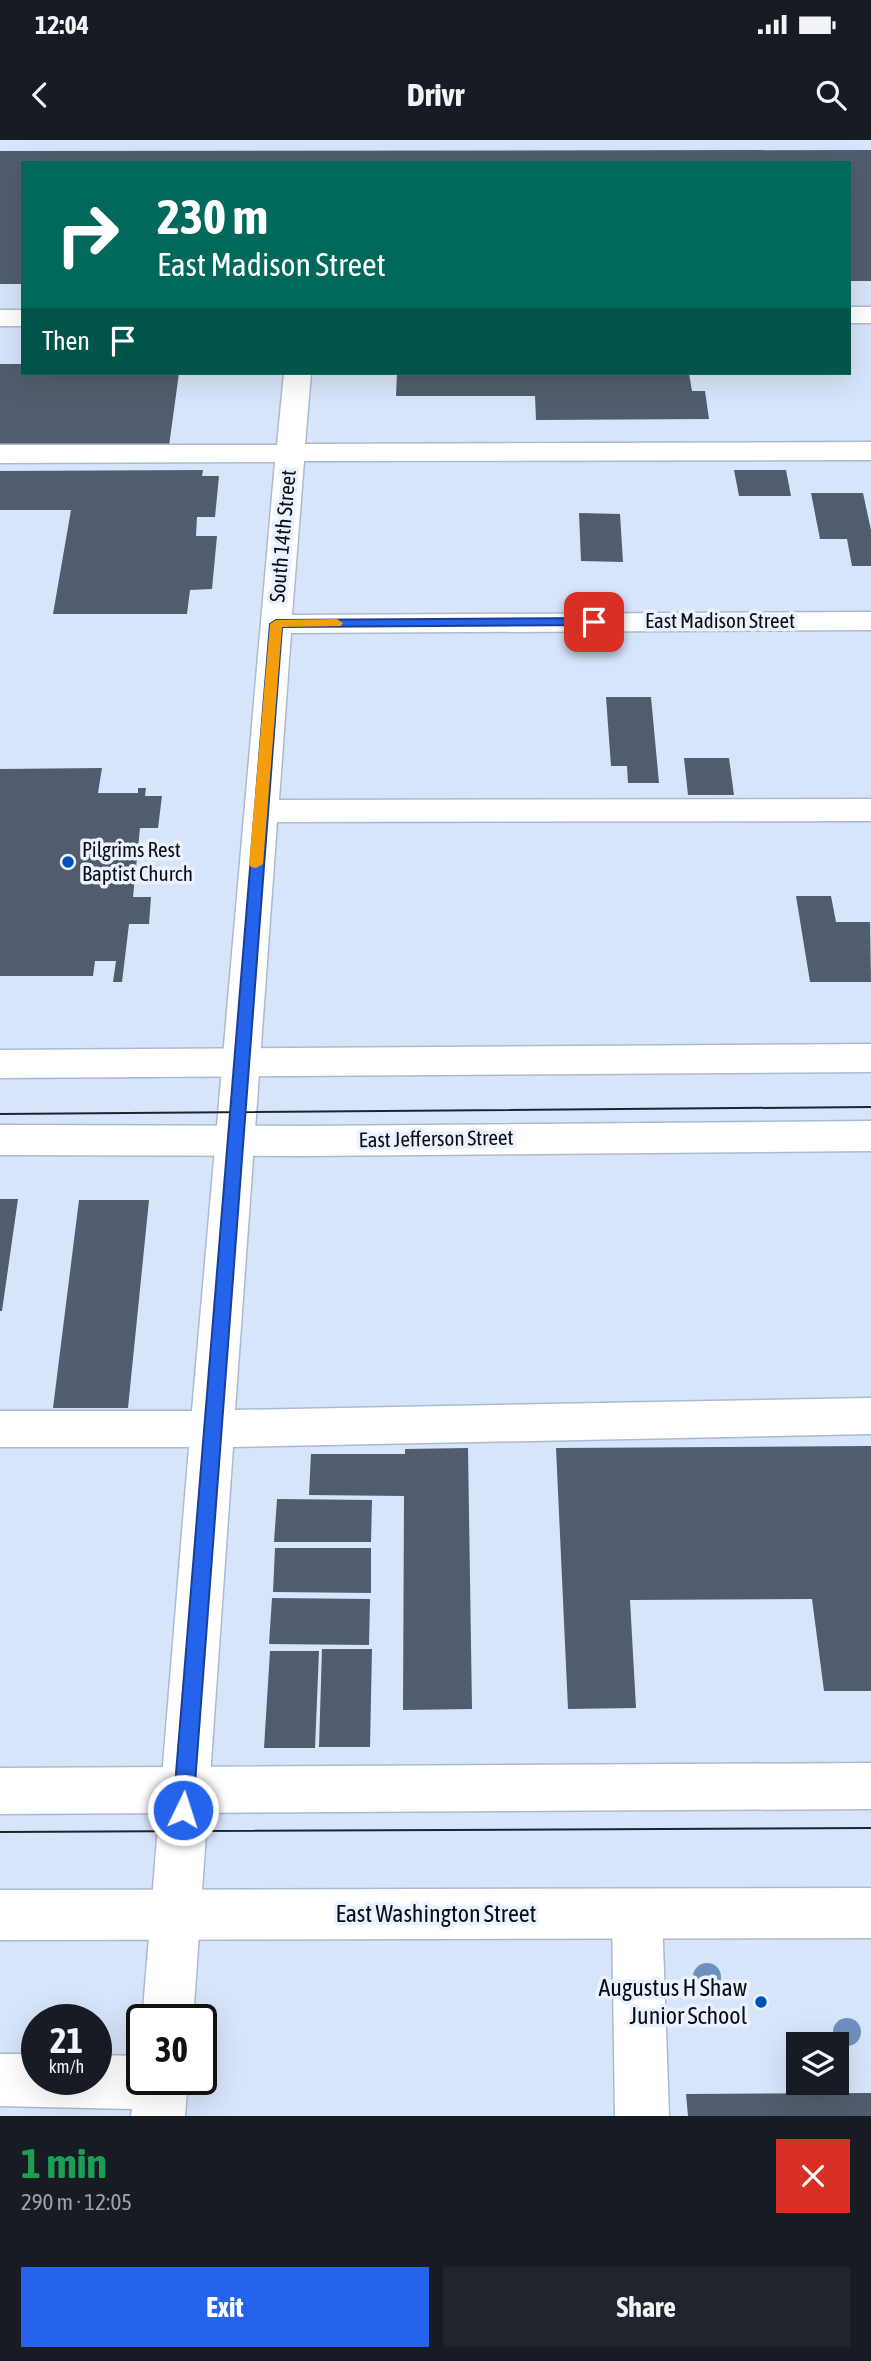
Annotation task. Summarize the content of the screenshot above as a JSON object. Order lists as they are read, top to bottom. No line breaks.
{"streets":{"main road":["South 14th Street","East Madison Street","East Jefferson Street","East Washington Street"]},"crossings":[["South 14th Street","East Madison Street"],["South 14th Street","East Jefferson Street"],["South 14th Street","East Washington Street"]],"places":["Pilgrims Rest Baptist Church","Augustus H Shaw Junior School"],"page":{"status":"12:04","header":"Drivr","turn":["230 m","East Madison Street"],"then":"Then","speed":"21 km/h","limit":"30","heading":["1 min","290 m · 12:05"],"buttons":["Exit","Share"]}}
